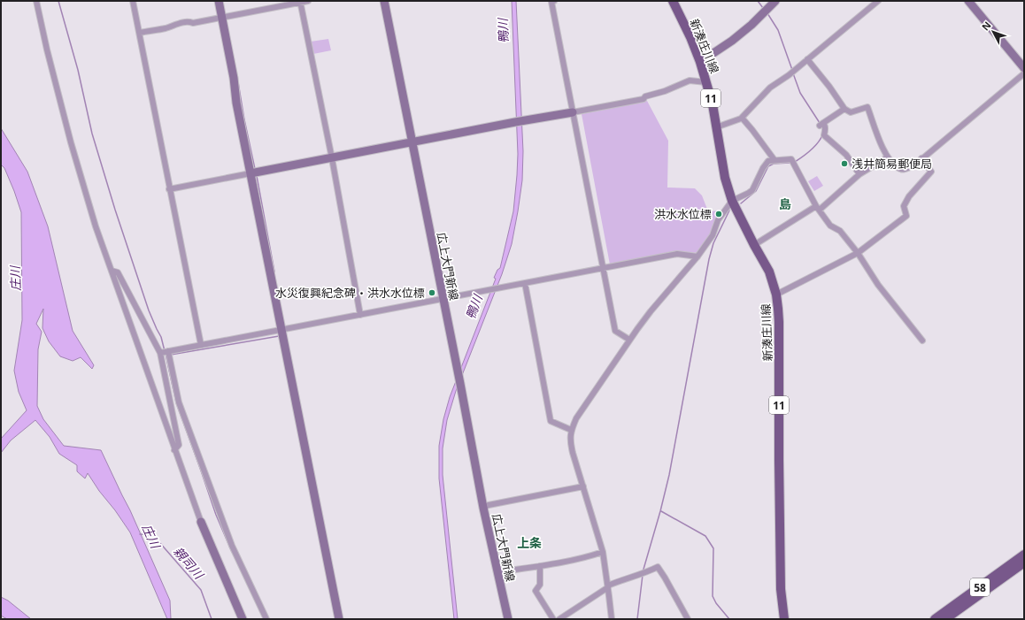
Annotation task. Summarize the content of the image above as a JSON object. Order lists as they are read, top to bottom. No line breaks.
{"streets":{"main road":["新湊庄川線","11","58"],"street":["広上大門新線"]},"districts":["島","上条"],"water":["鴨川","庄川","親司川"],"places":["浅井簡易郵便局","洪水水位標","水災復興紀念碑・洪水水位標"],"north":"top left"}
